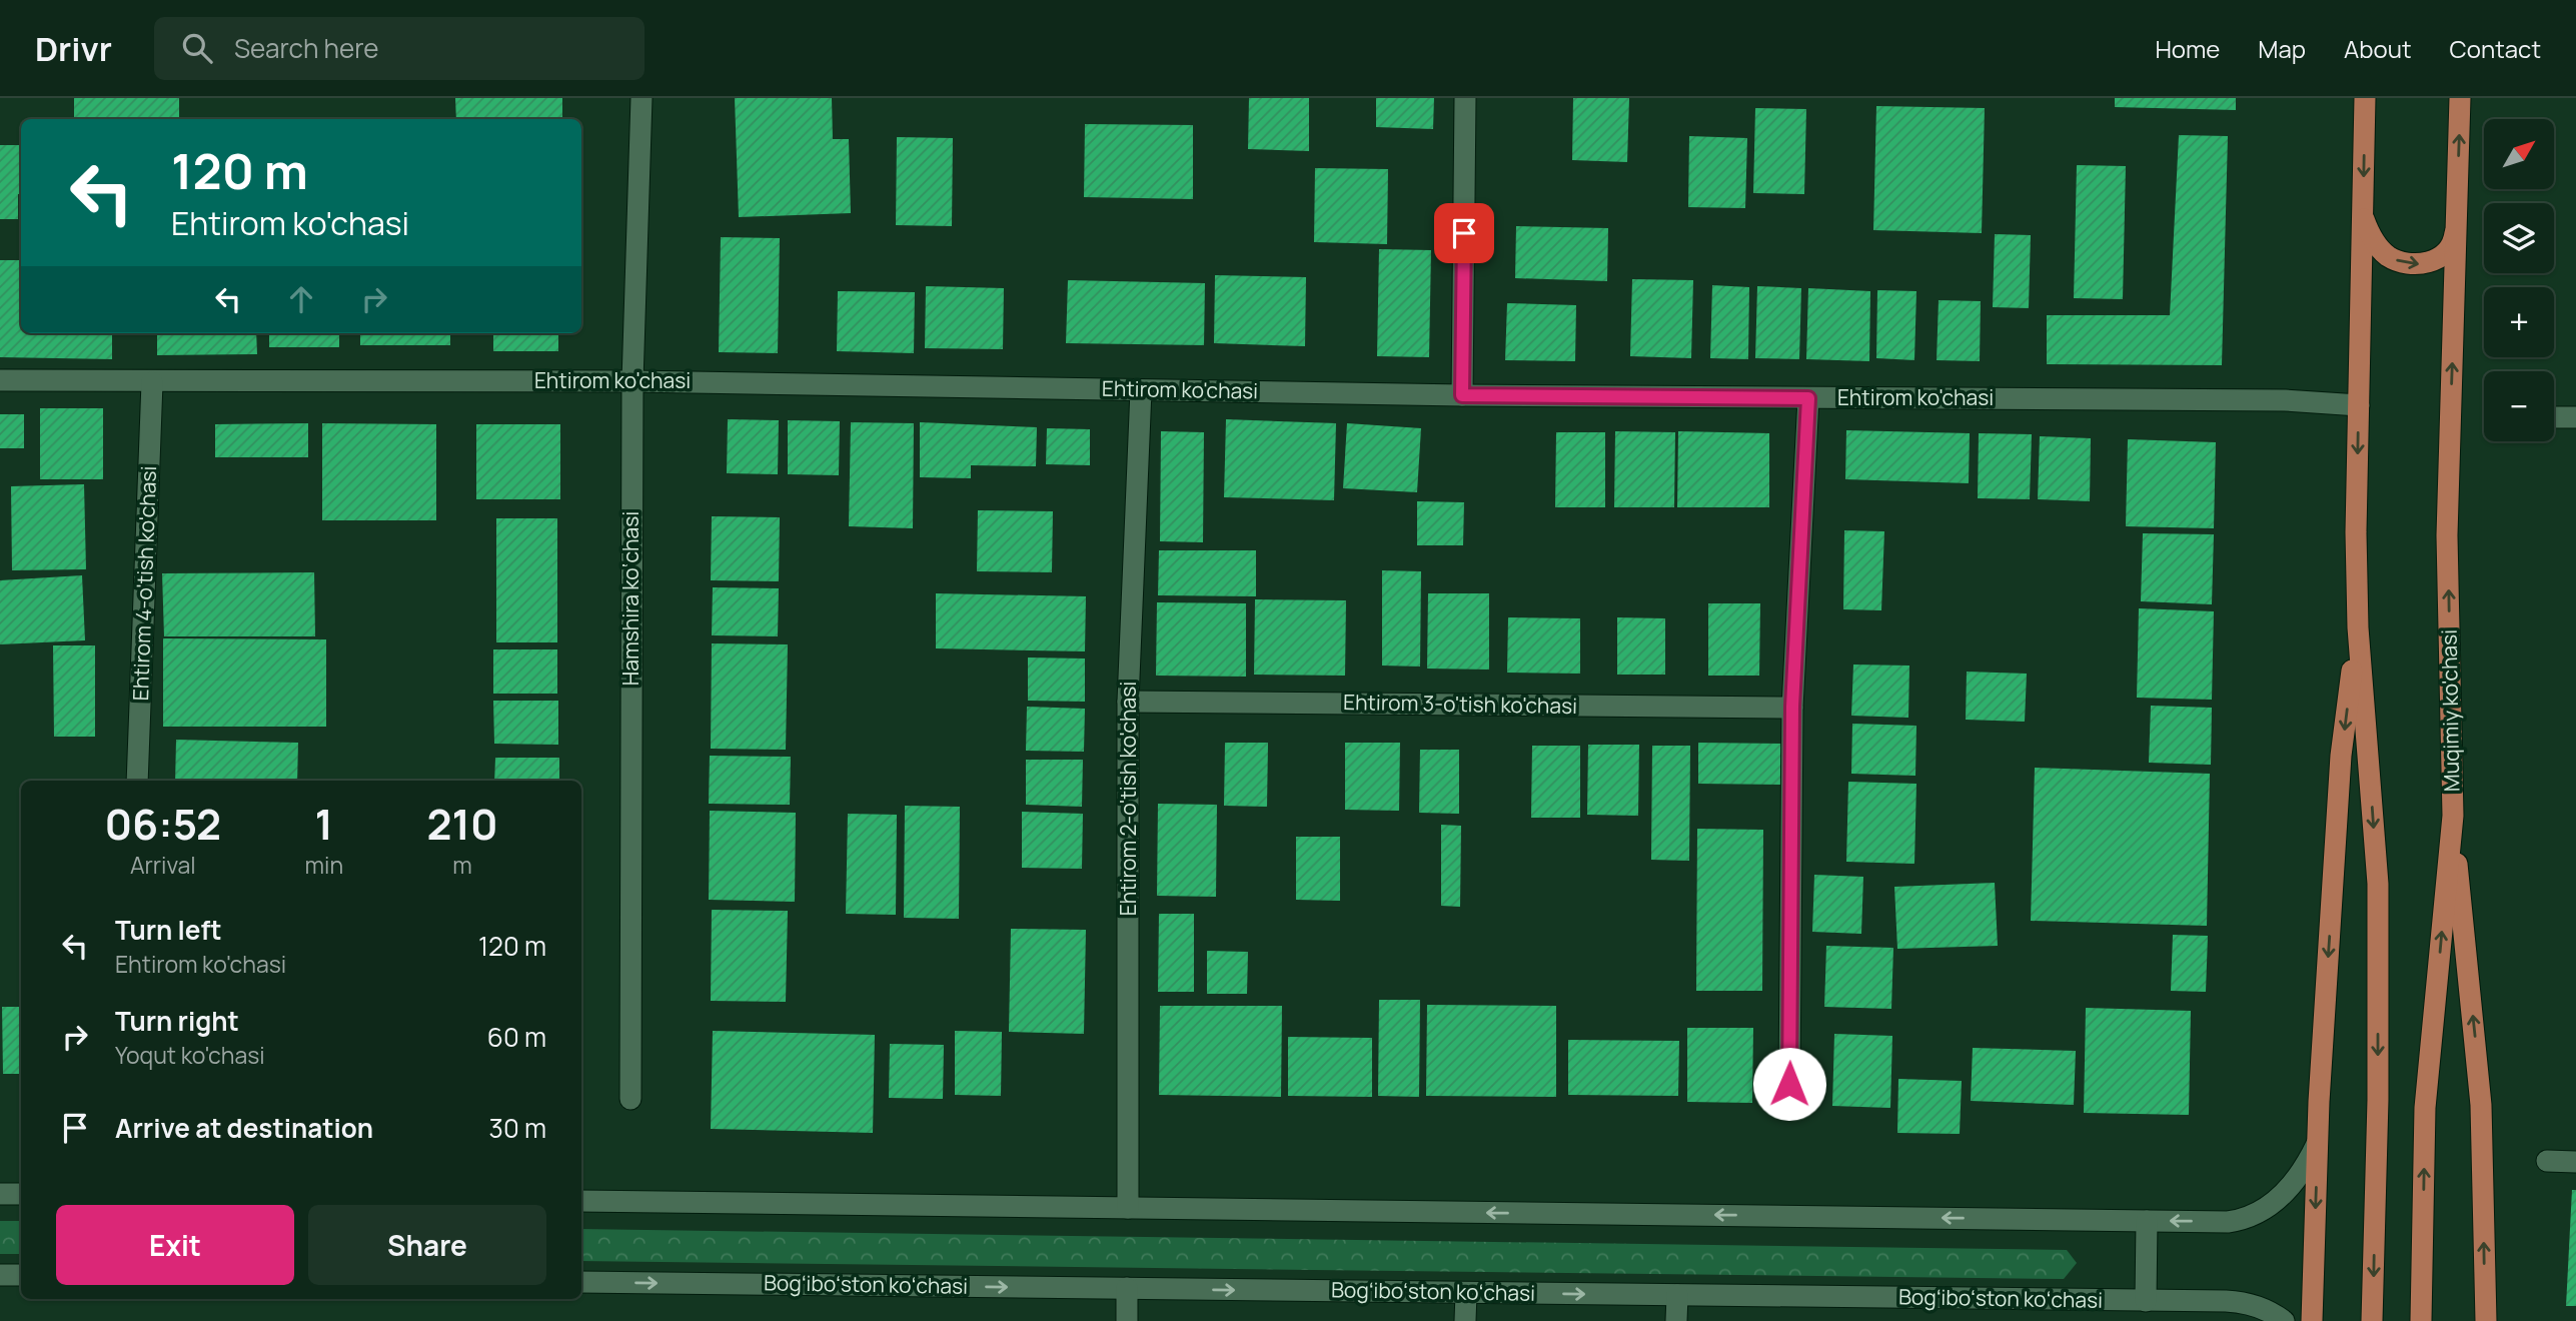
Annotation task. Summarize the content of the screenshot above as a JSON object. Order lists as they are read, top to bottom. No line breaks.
{"streets":{"main road":["Muqimiy ko'chasi"],"street":["Ehtirom ko'chasi","Ehtirom 4-o'tish ko'chasi","Hamshira ko‘chasi","Ehtirom 3-o'tish ko'chasi","Ehtirom 2-o'tish ko'chasi","Bogʻiboʻston koʻchasi"]},"crossings":[["Ehtirom ko'chasi","Ehtirom 4-o'tish ko'chasi"],["Ehtirom ko'chasi","Hamshira ko‘chasi"],["Ehtirom ko'chasi","Ehtirom 2-o'tish ko'chasi"],["Ehtirom 3-o'tish ko'chasi","Ehtirom 2-o'tish ko'chasi"]],"north":"top right","page":{"header":"Drivr","search":"Search here","nav":["Home","Map","About","Contact"],"map_buttons":["+","−"],"turn":["120 m","Ehtirom ko'chasi"],"eta":["06:52","Arrival","1","min","210","m"],"list":[{"name":"Turn left","note":"Ehtirom ko'chasi","value":"120 m"},{"name":"Turn right","note":"Yoqut ko'chasi","value":"60 m"},{"name":"Arrive at destination","value":"30 m"}],"buttons":["Exit","Share"]}}
